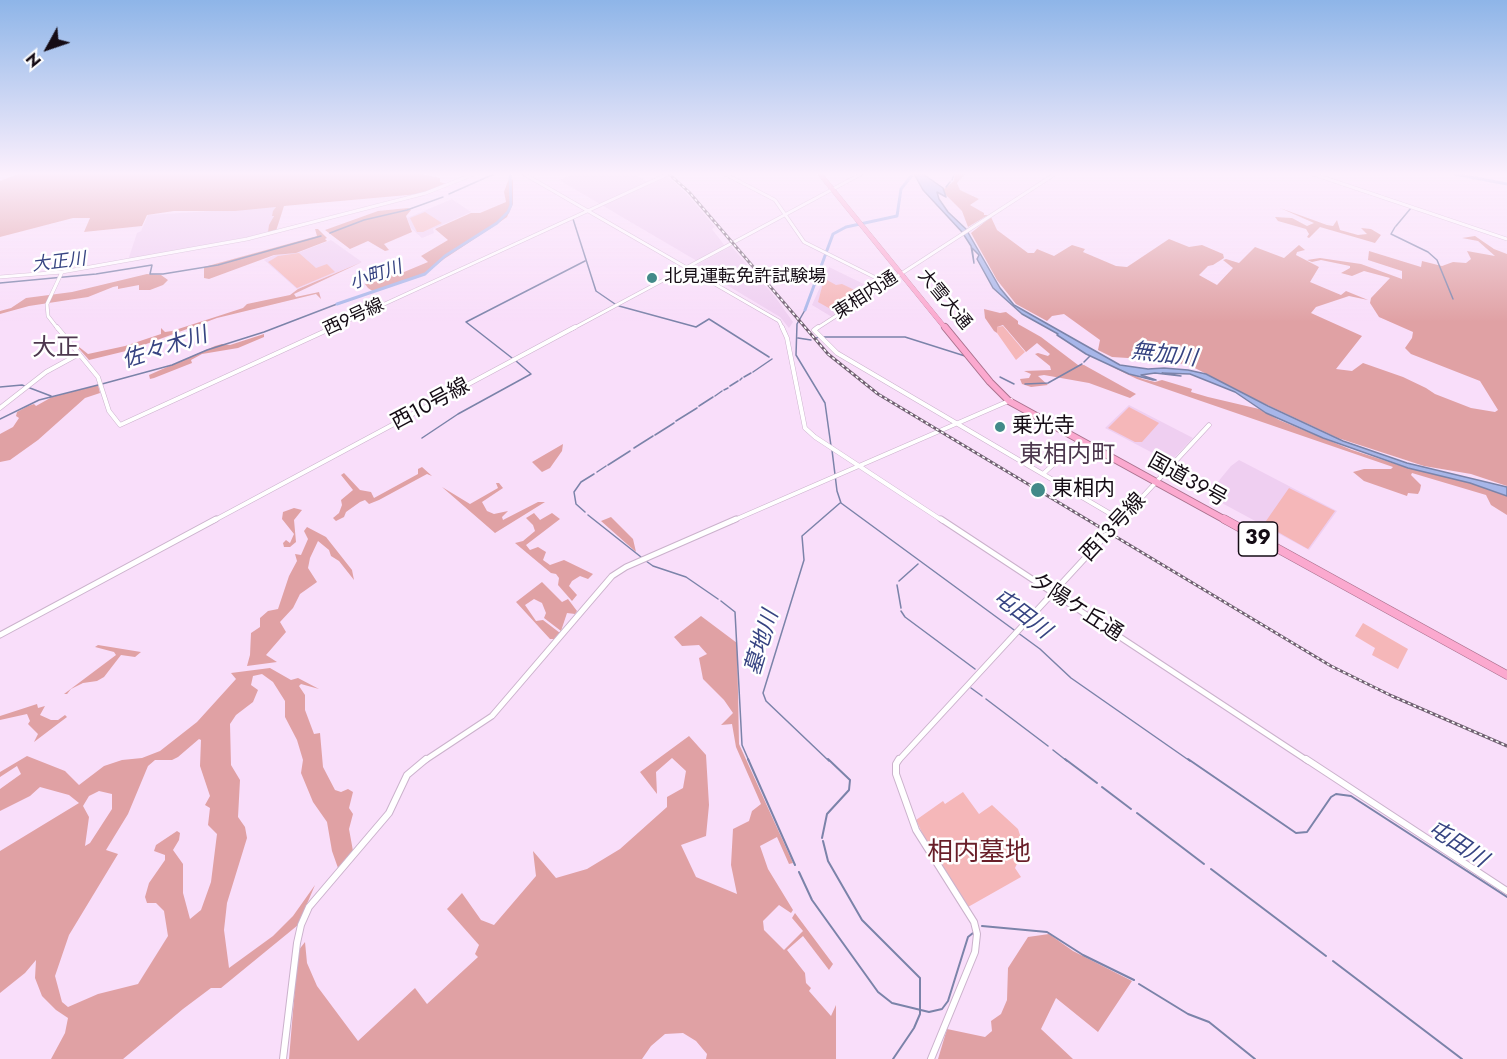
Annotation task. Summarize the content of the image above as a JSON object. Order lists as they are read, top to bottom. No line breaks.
{"streets":{"highway":["大雪大通","国道39号","39"],"street":["東相内通","西9号線","西10号線","西13号線","夕陽ケ丘通"]},"crossings":[["東相内通","大雪大通"],["大雪大通","国道39号"],["西10号線","夕陽ケ丘通"],["国道39号","西13号線"],["西13号線","夕陽ケ丘通"]],"districts":["大正","東相内町"],"water":["大正川","小町川","佐々木川","無加川","屯田川","墓地川"],"parks":["相内墓地"],"places":["北見運転免許試験場","乗光寺","東相内"],"north":"bottom left"}
